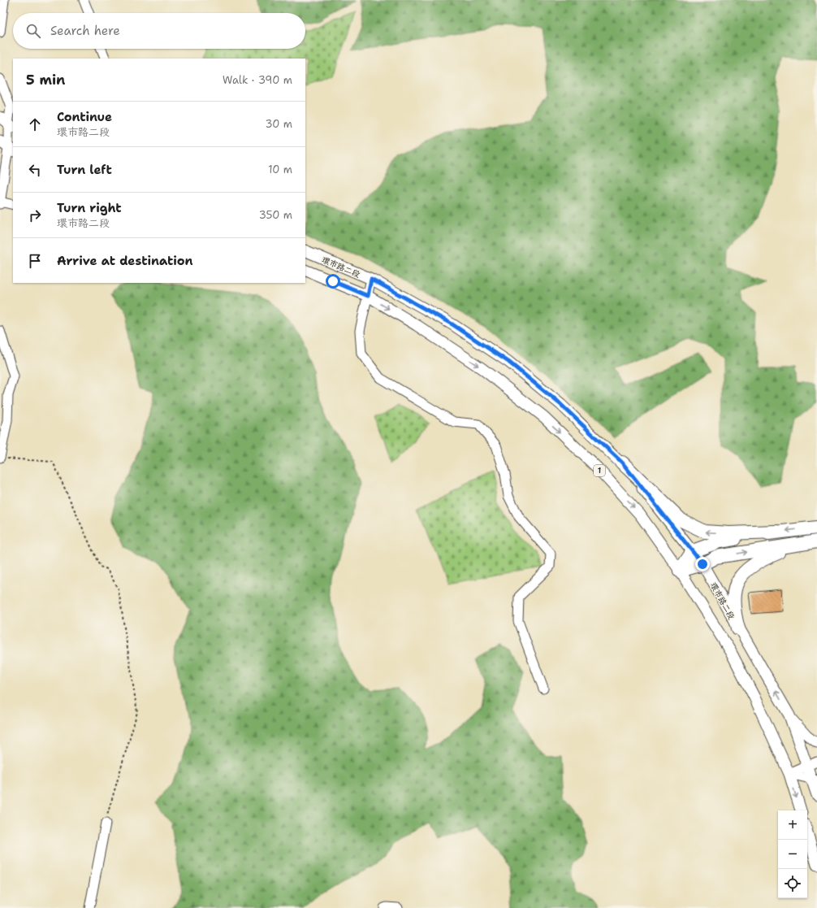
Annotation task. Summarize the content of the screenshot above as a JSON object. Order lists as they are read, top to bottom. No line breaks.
{"streets":{"main road":["環市路二段","1"]},"crossings":[["環市路二段","1"]],"page":{"search":"Search here","heading":["5 min","Walk · 390 m"],"list":[["Continue","環市路二段","30 m"],["Turn left","10 m"],["Turn right","環市路二段","350 m"],"Arrive at destination"],"map_buttons":["+","−"]}}
